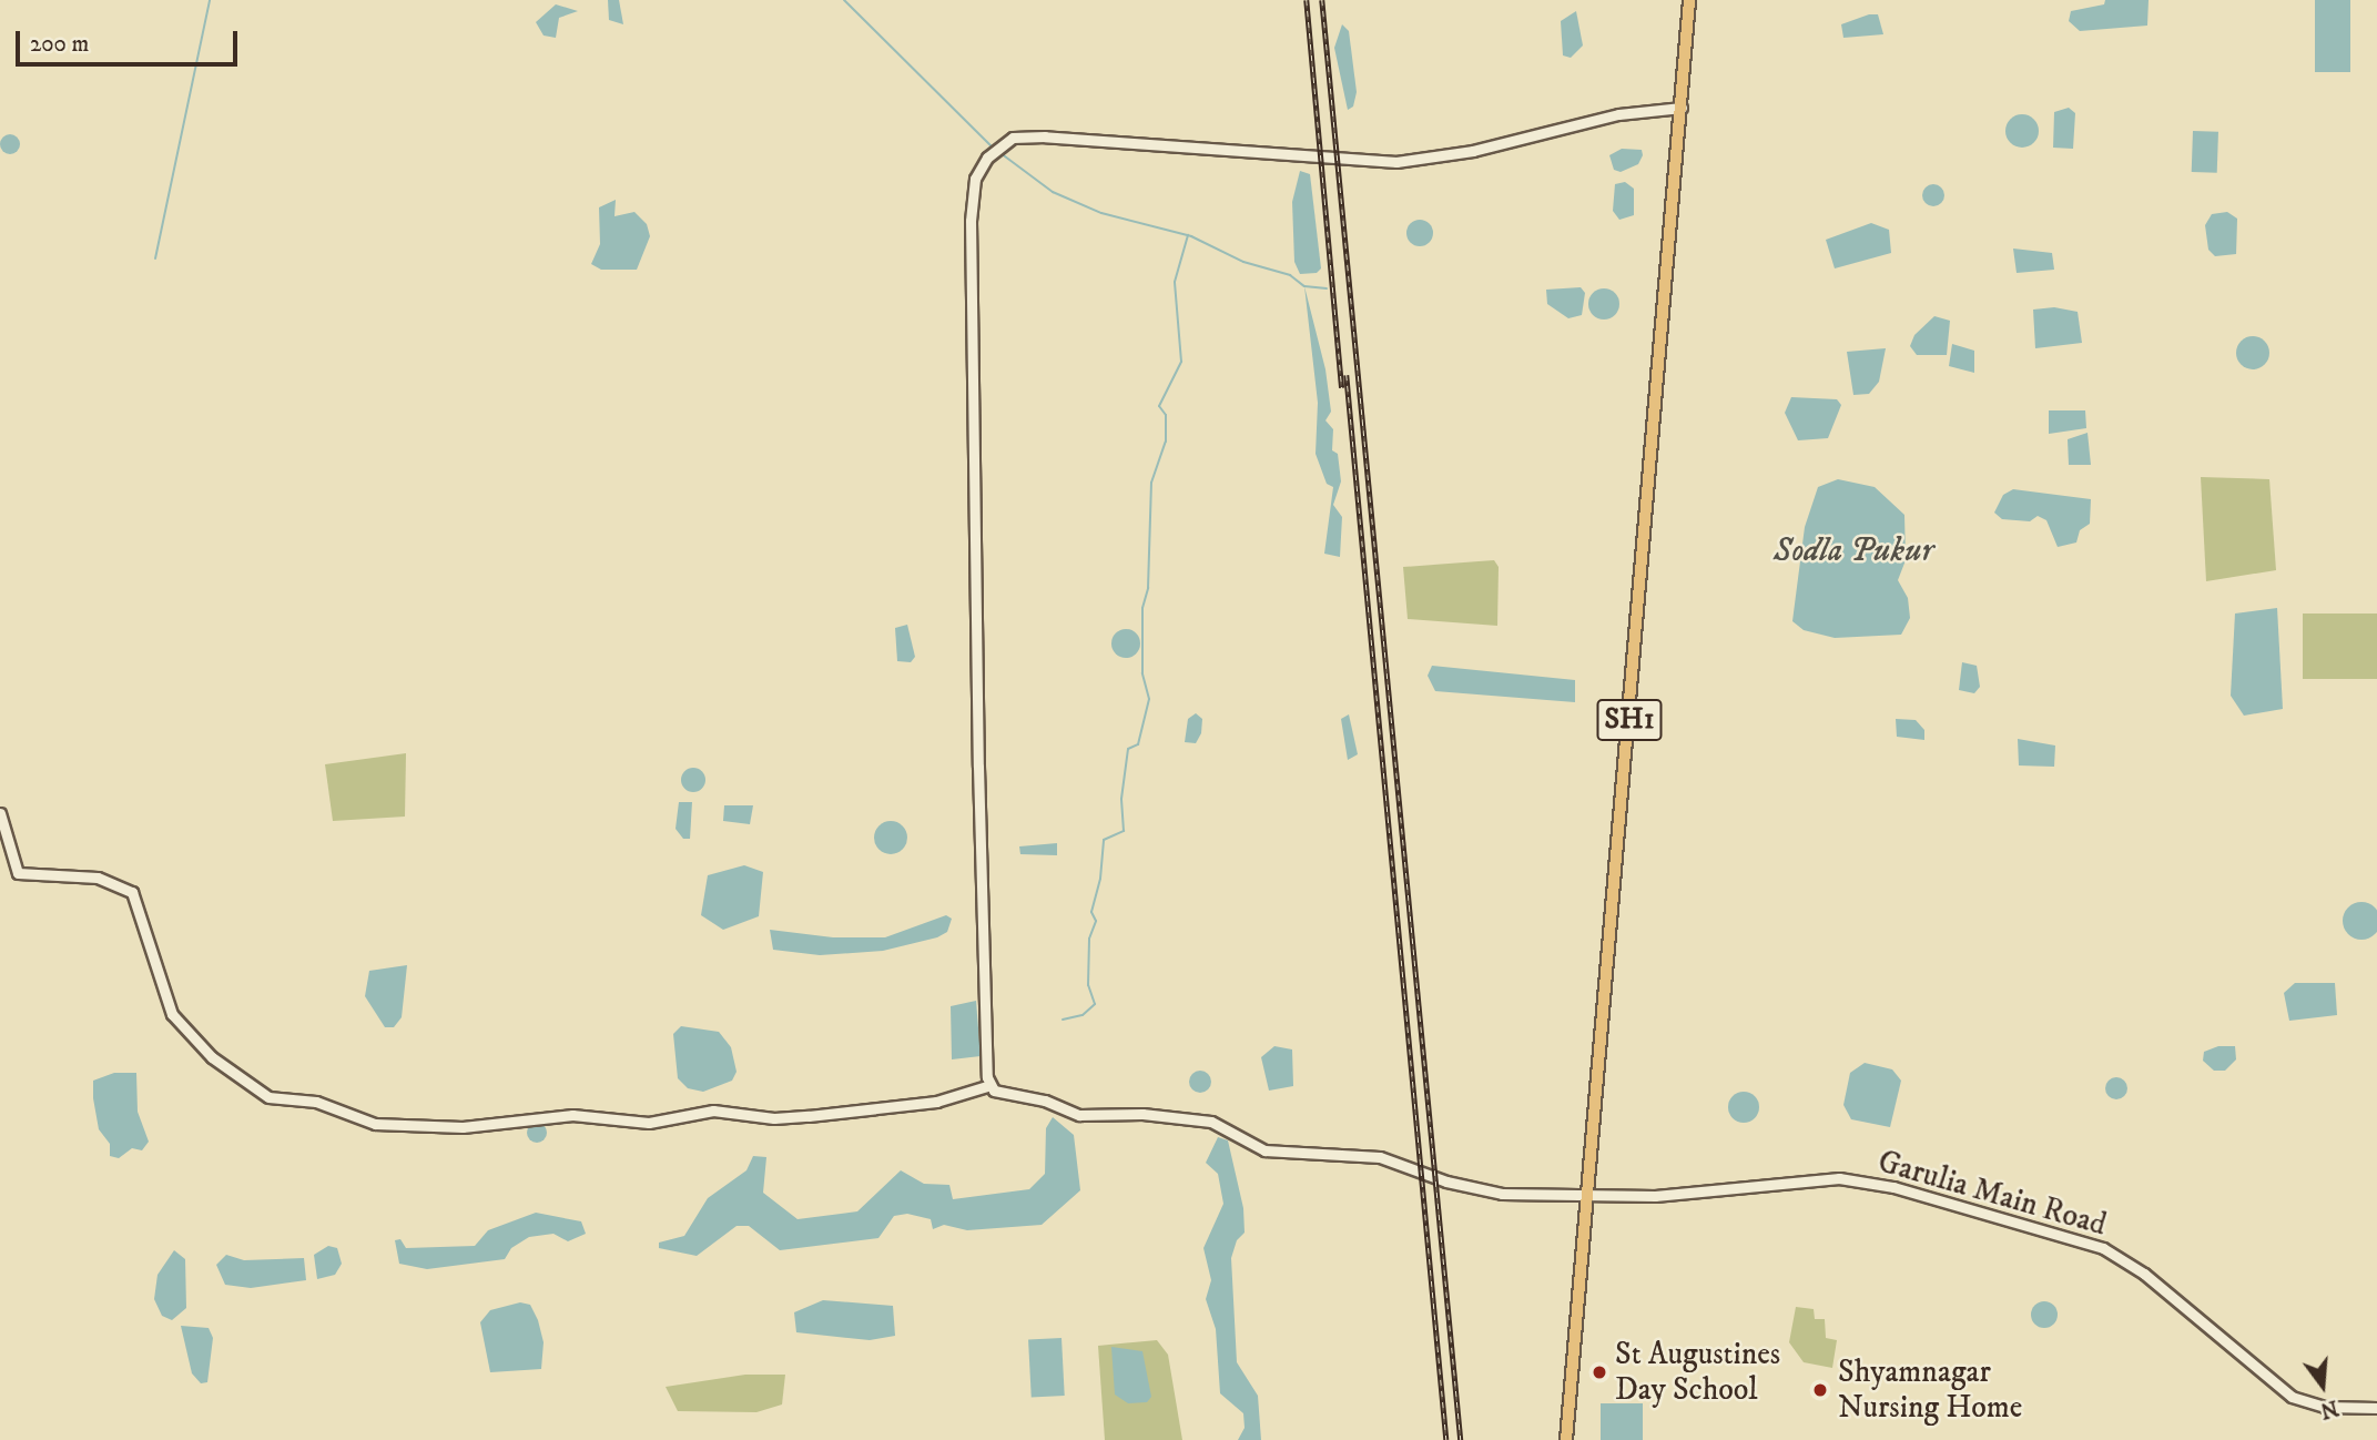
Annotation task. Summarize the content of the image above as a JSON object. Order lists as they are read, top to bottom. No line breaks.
{"streets":{"main road":["SH1"],"street":["Garulia Main Road"]},"crossings":[["SH1","Garulia Main Road"]],"water":["Sodla Pukur"],"places":["St Augustines Day School","Shyamnagar Nursing Home"],"scale_bar":"200 m","north":"bottom"}
